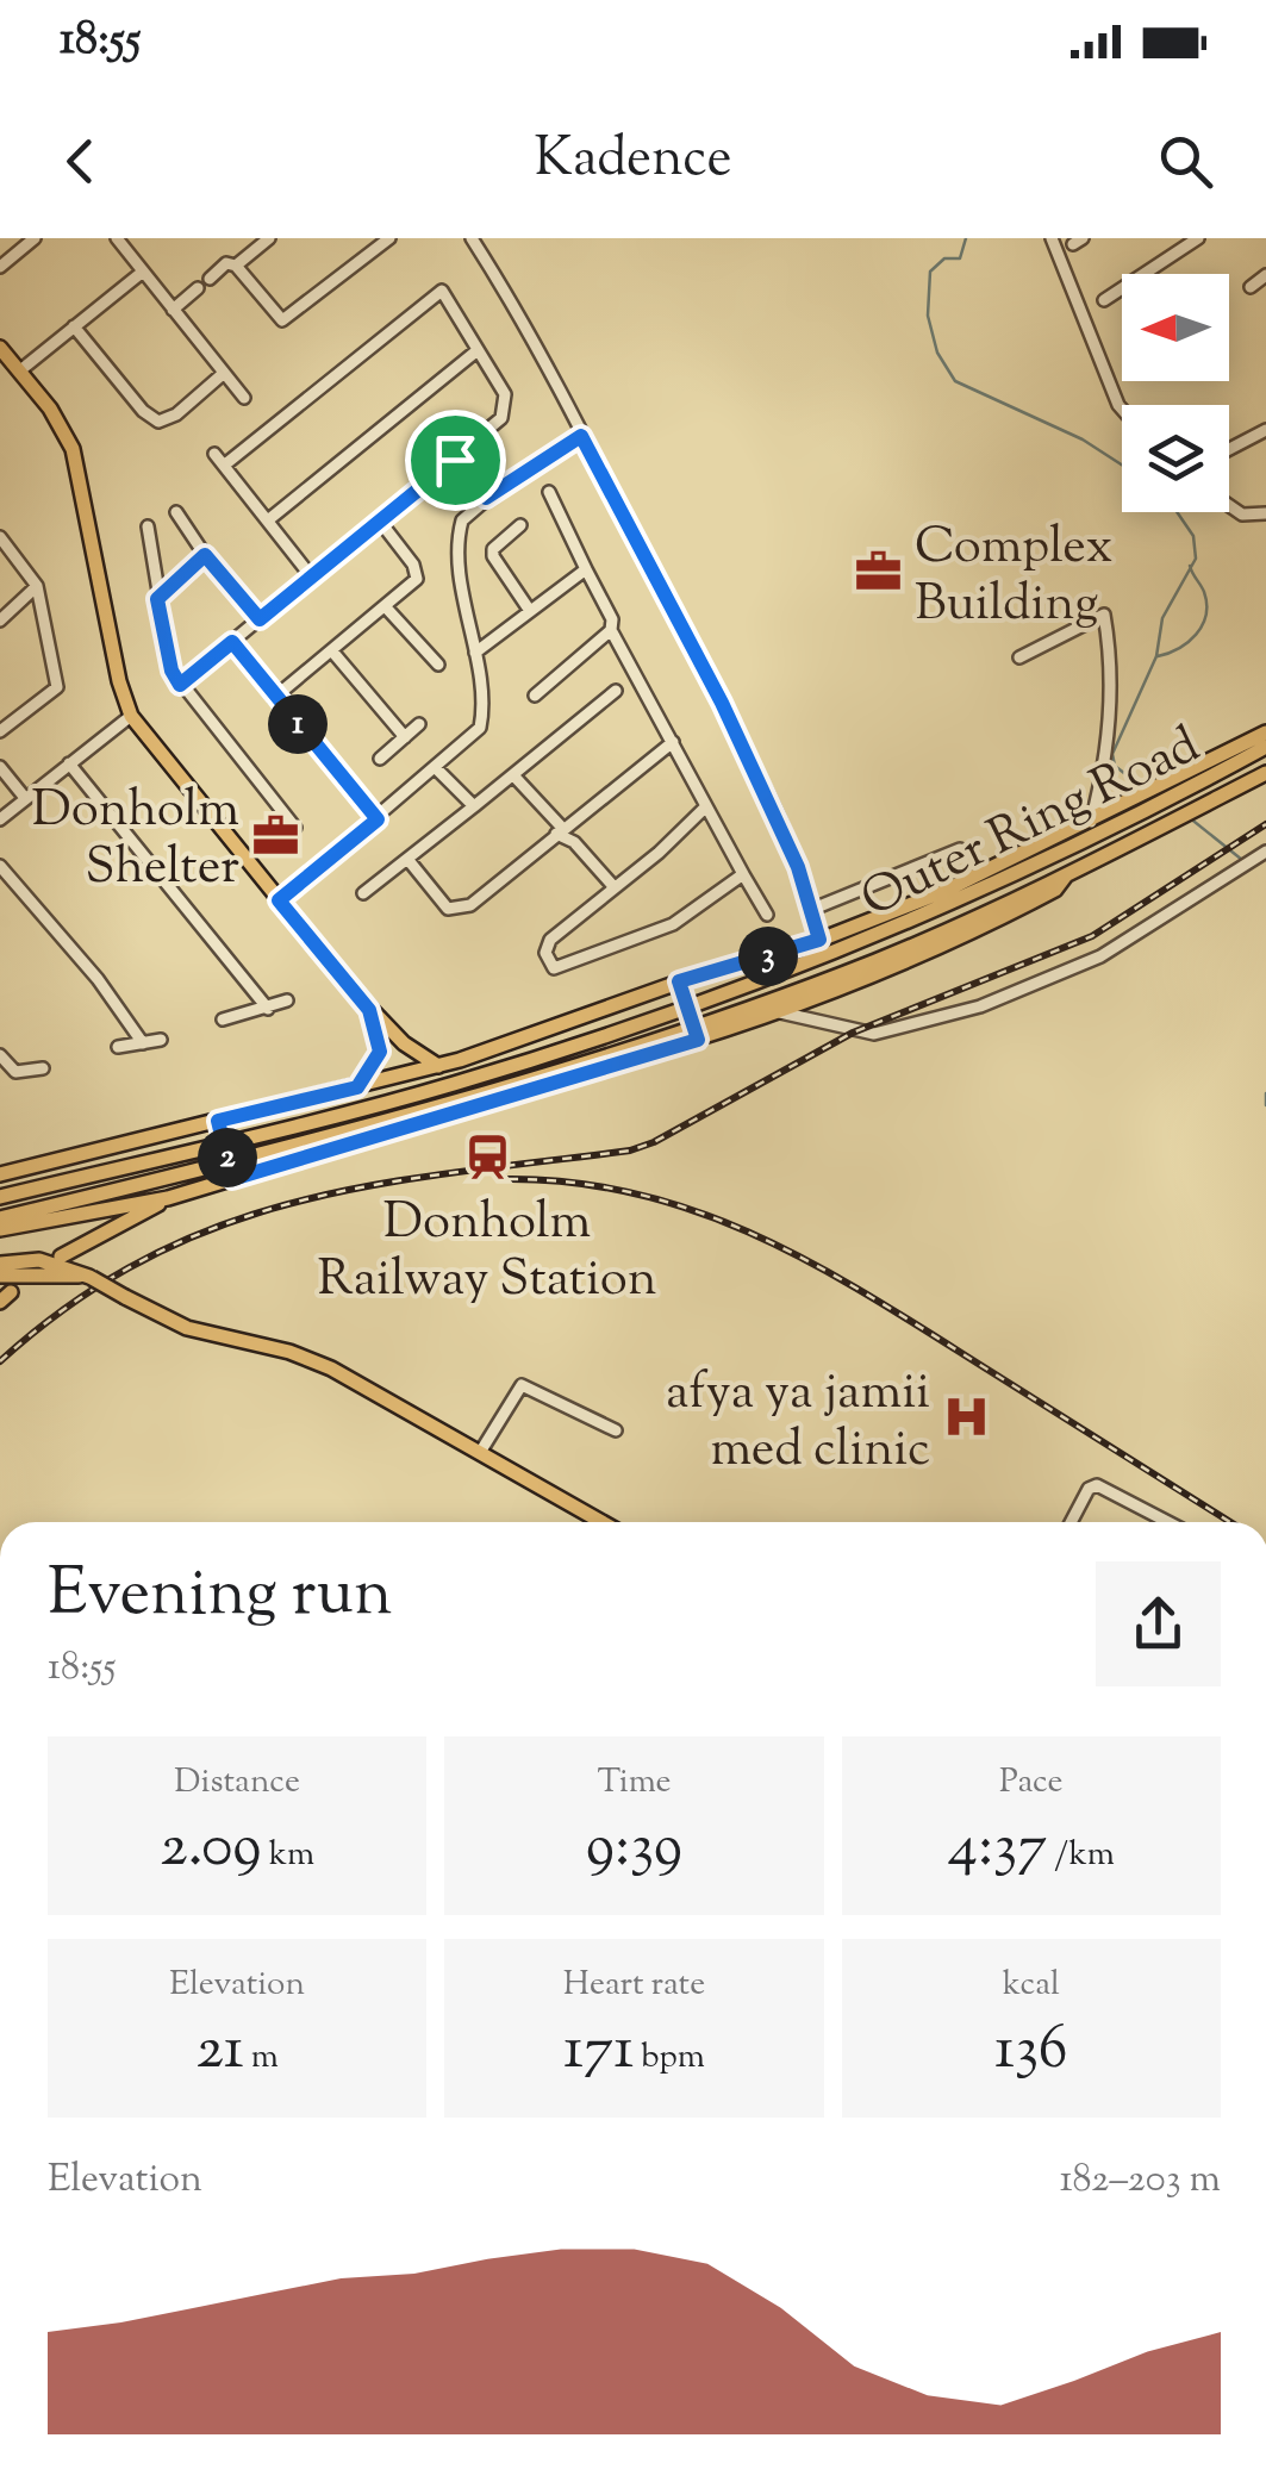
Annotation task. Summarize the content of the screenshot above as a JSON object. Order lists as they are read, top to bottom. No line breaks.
{"streets":{"main road":["Outer Ring Road"]},"places":{"office":["Complex Building","Donholm Shelter"],"station":["Donholm Railway Station"],"hospital":["afya ya jamii med clinic"]},"north":"left","page":{"status":"18:55","header":"Kadence","pins":["1","3","2"],"heading":["Evening run","18:55"],"stats":[["Distance","2.09 km"],["Time","9:39"],["Pace","4:37 /km"],["Elevation","21 m"],["Heart rate","171 bpm"],["kcal","136"]],"chart":["Elevation","182–203 m"]}}
